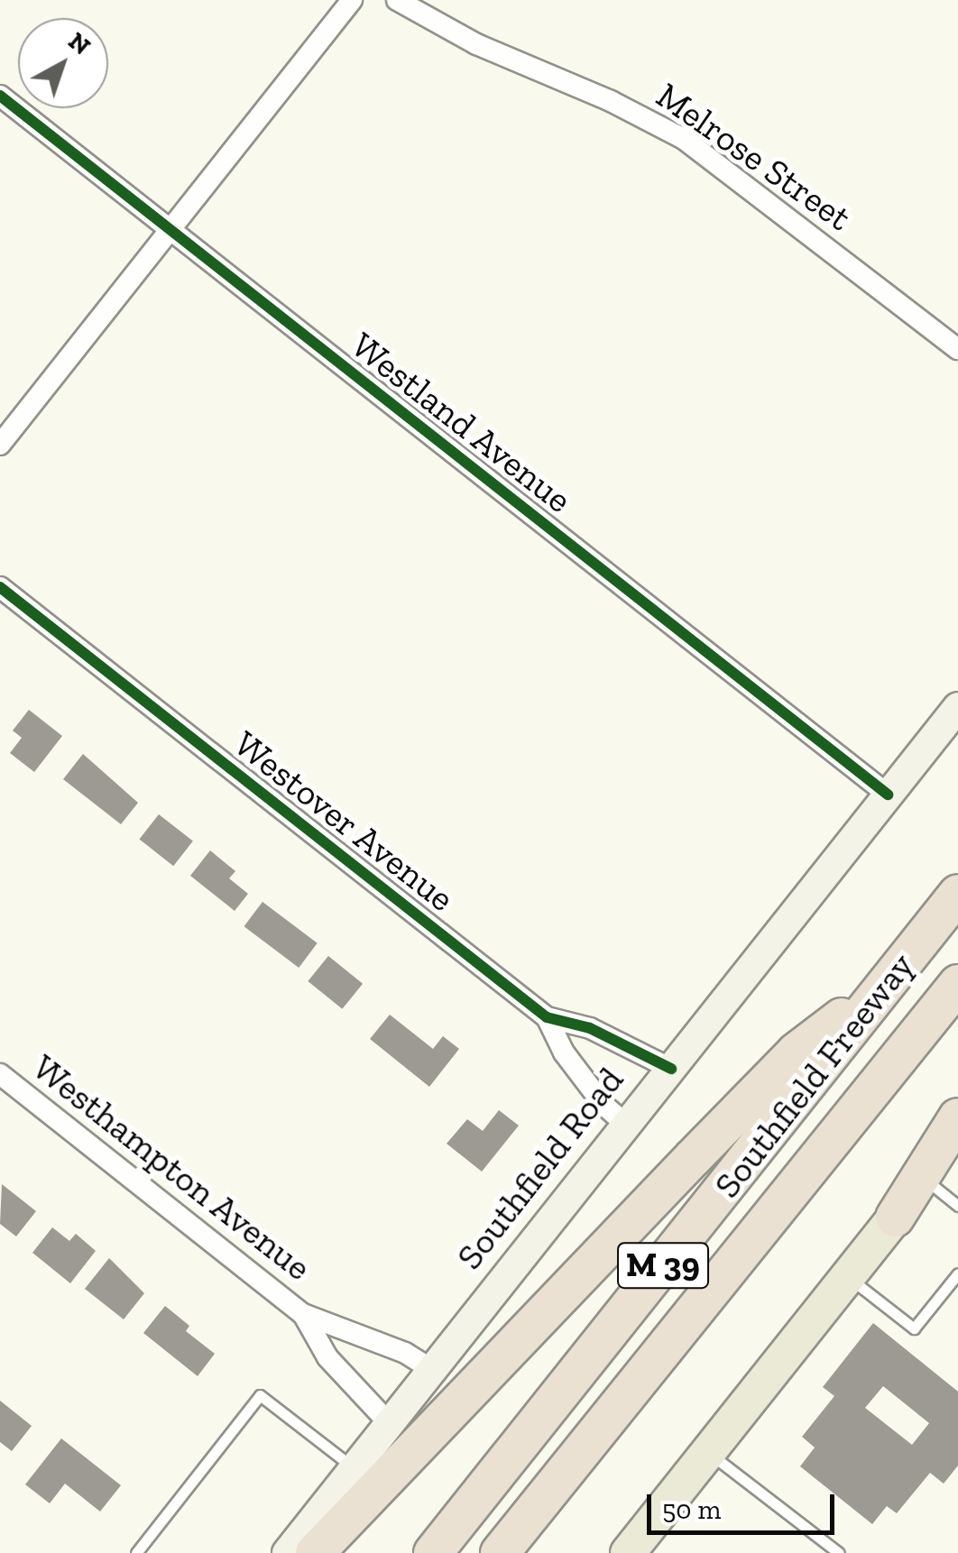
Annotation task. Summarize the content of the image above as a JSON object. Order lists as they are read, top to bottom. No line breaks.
{"streets":{"highway":["Southfield Freeway","M 39"],"main road":["Southfield Road"],"street":["Melrose Street","Westland Avenue","Westover Avenue","Westhampton Avenue"]},"crossings":[["Westland Avenue","Southfield Road"],["Westover Avenue","Southfield Road"],["Westhampton Avenue","Southfield Road"]],"scale_bar":"50 m","north":"top right"}
